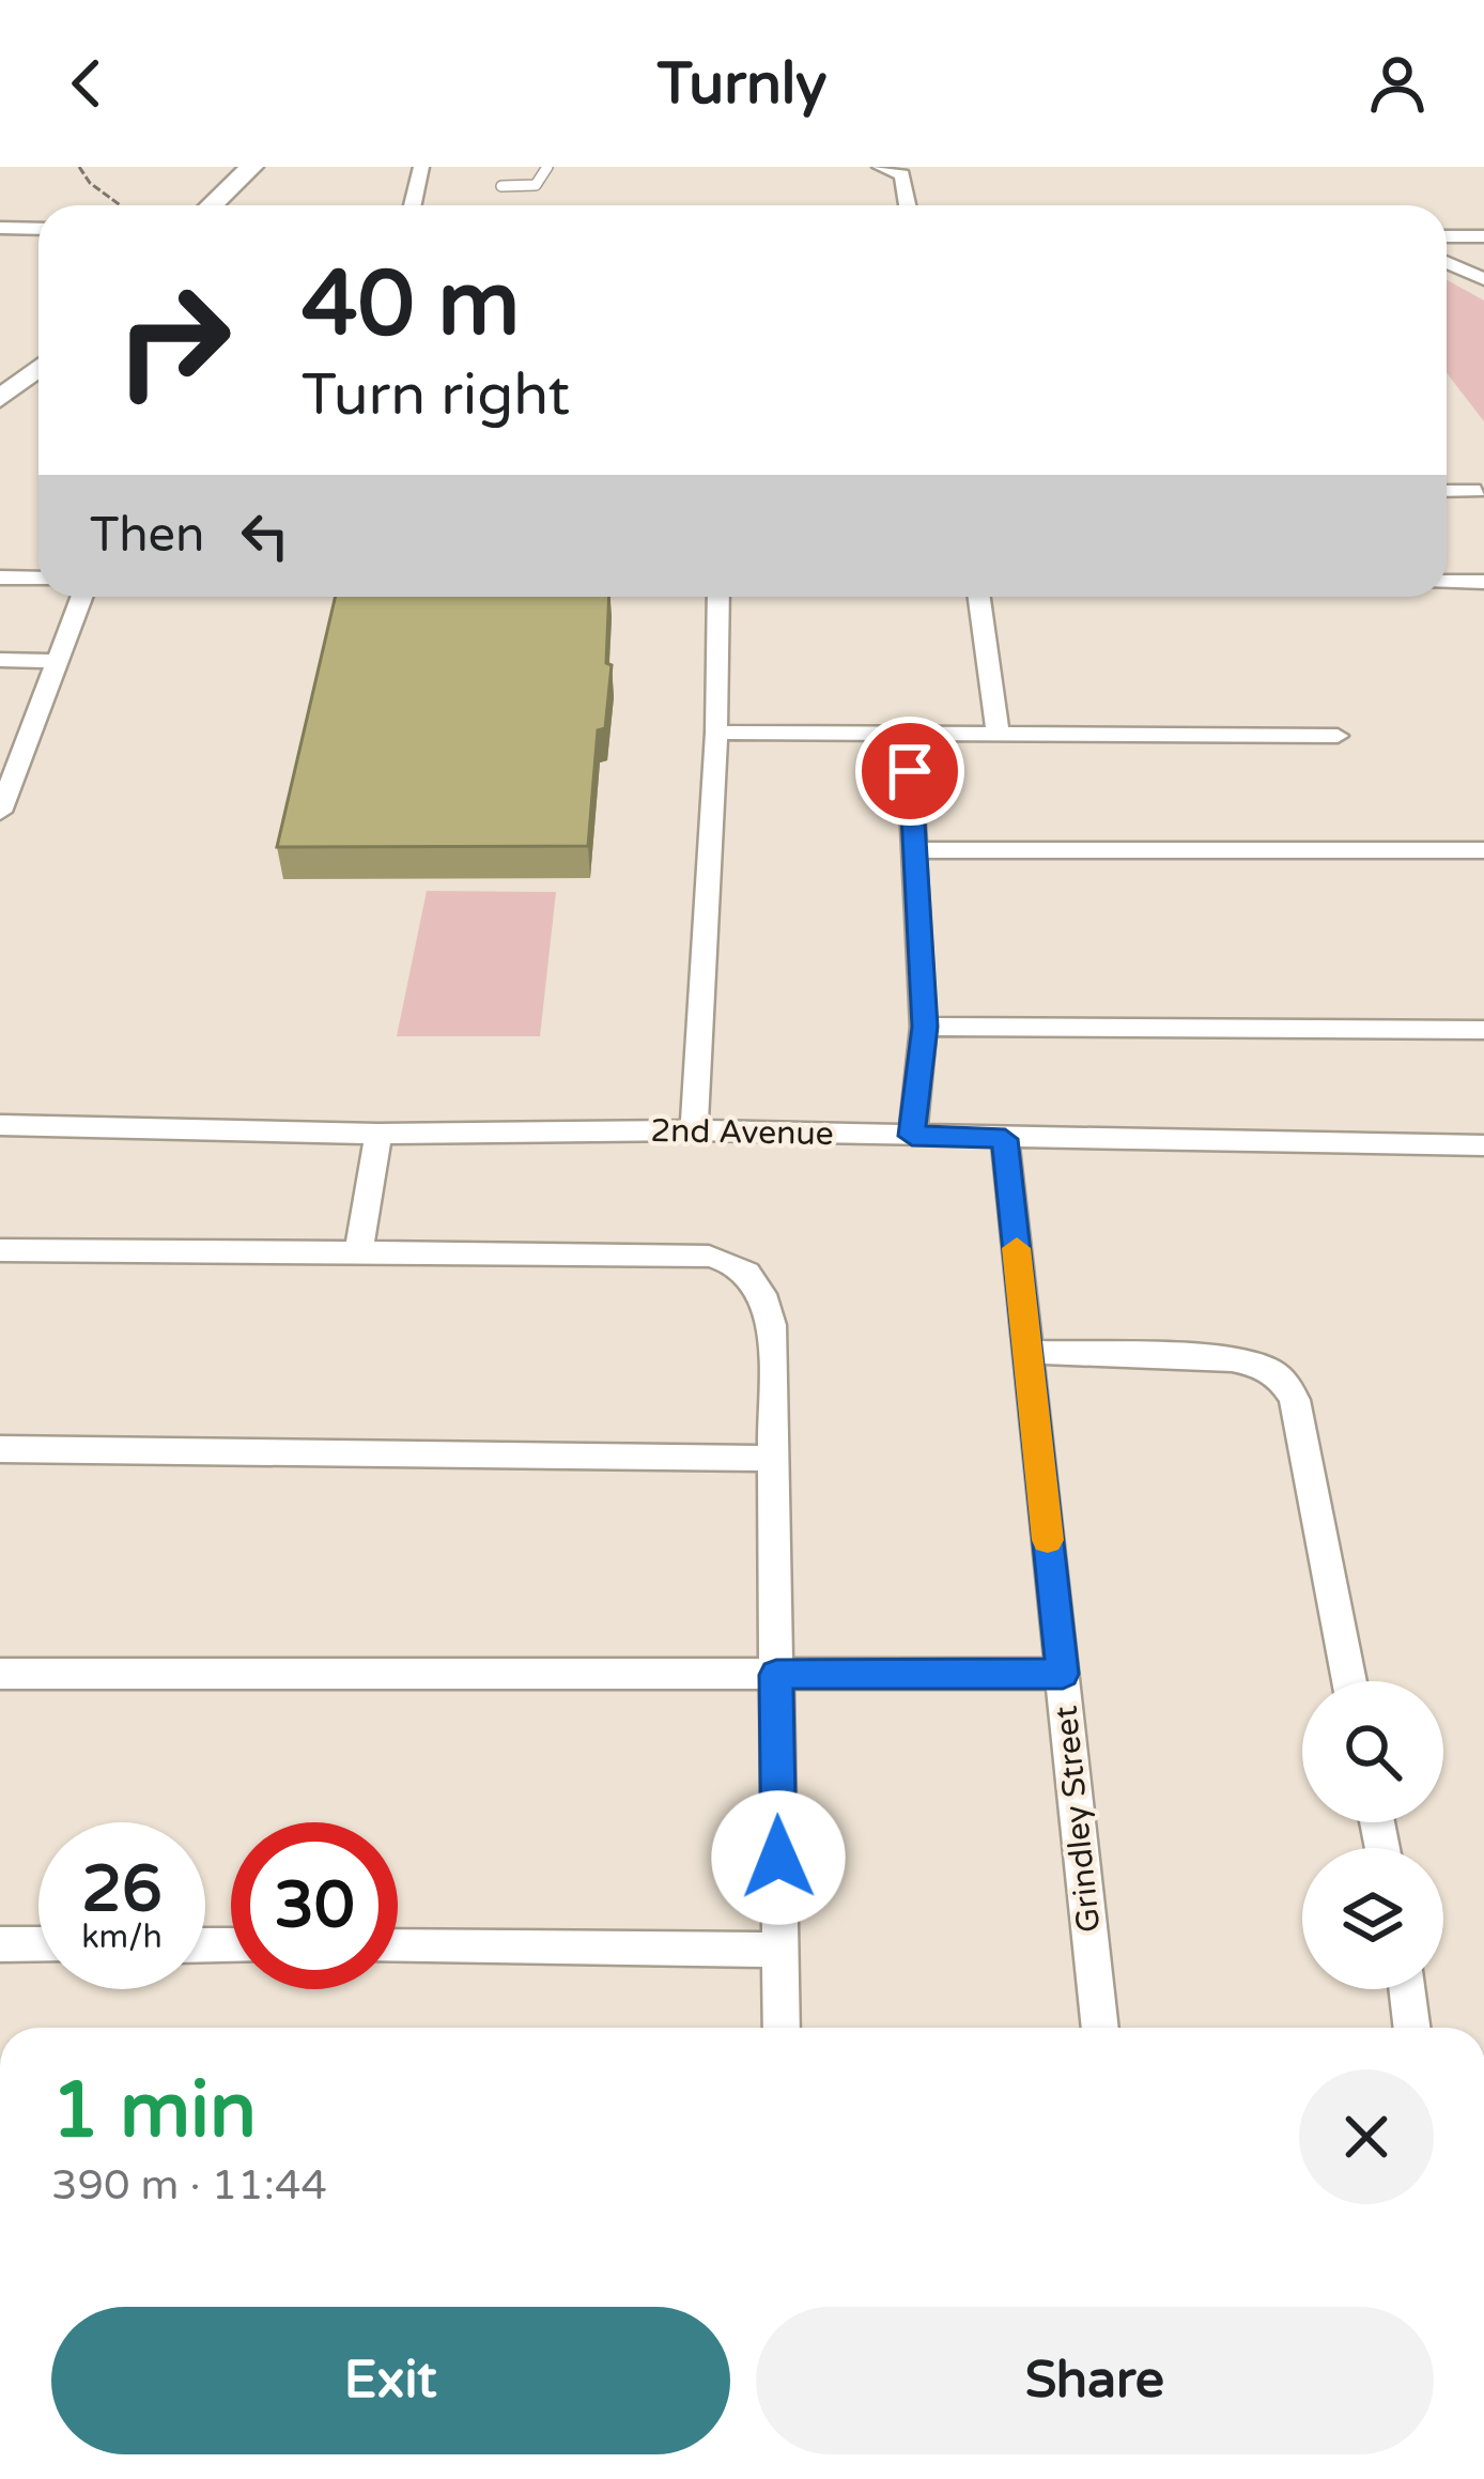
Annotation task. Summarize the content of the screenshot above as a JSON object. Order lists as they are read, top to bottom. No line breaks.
{"streets":{"street":["2nd Avenue","Grindley Street"]},"crossings":[["2nd Avenue","Grindley Street"]],"page":{"header":"Turnly","turn":["40 m","Turn right"],"then":"Then","speed":"26 km/h","limit":"30","heading":["1 min","390 m · 11:44"],"buttons":["Exit","Share"]}}
